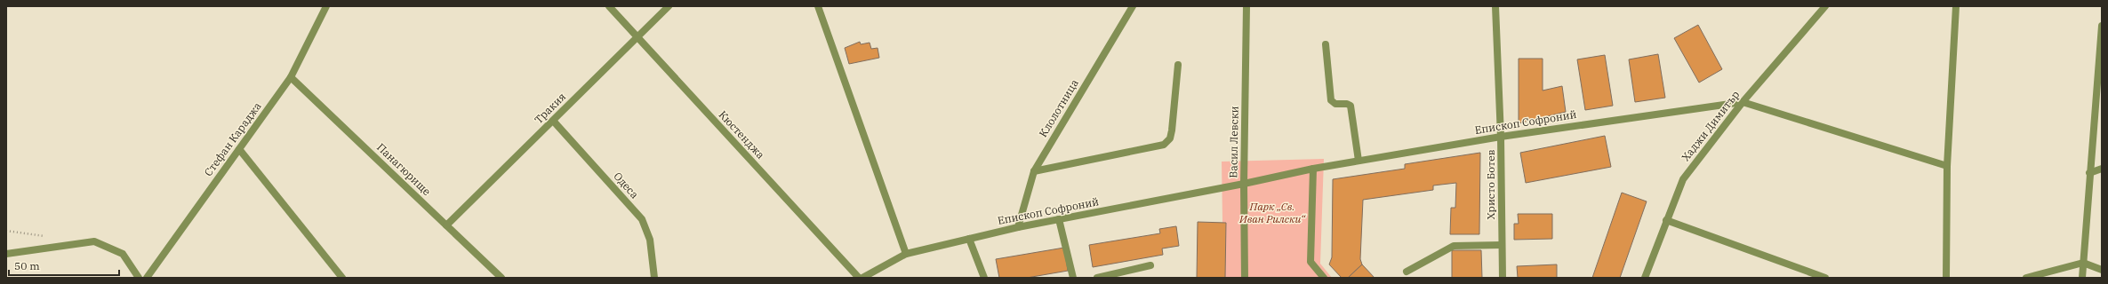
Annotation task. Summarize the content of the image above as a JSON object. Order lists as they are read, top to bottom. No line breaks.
{"streets":{"street":["Тракия","Клолотница","Епископ Софроний","Хаджи Димитър","Кюстенджа","Стефан Караджа","Васил Левски","Панагюрище","Христо Ботев","Одеса"]},"crossings":[["Тракия","Кюстенджа"],["Тракия","Панагюрище"],["Тракия","Одеса"],["Клолотница","Епископ Софроний"],["Епископ Софроний","Хаджи Димитър"],["Епископ Софроний","Васил Левски"],["Епископ Софроний","Христо Ботев"],["Стефан Караджа","Панагюрище"]],"parks":["Парк „Св. Иван Рилски“"],"scale_bar":"50 m"}
